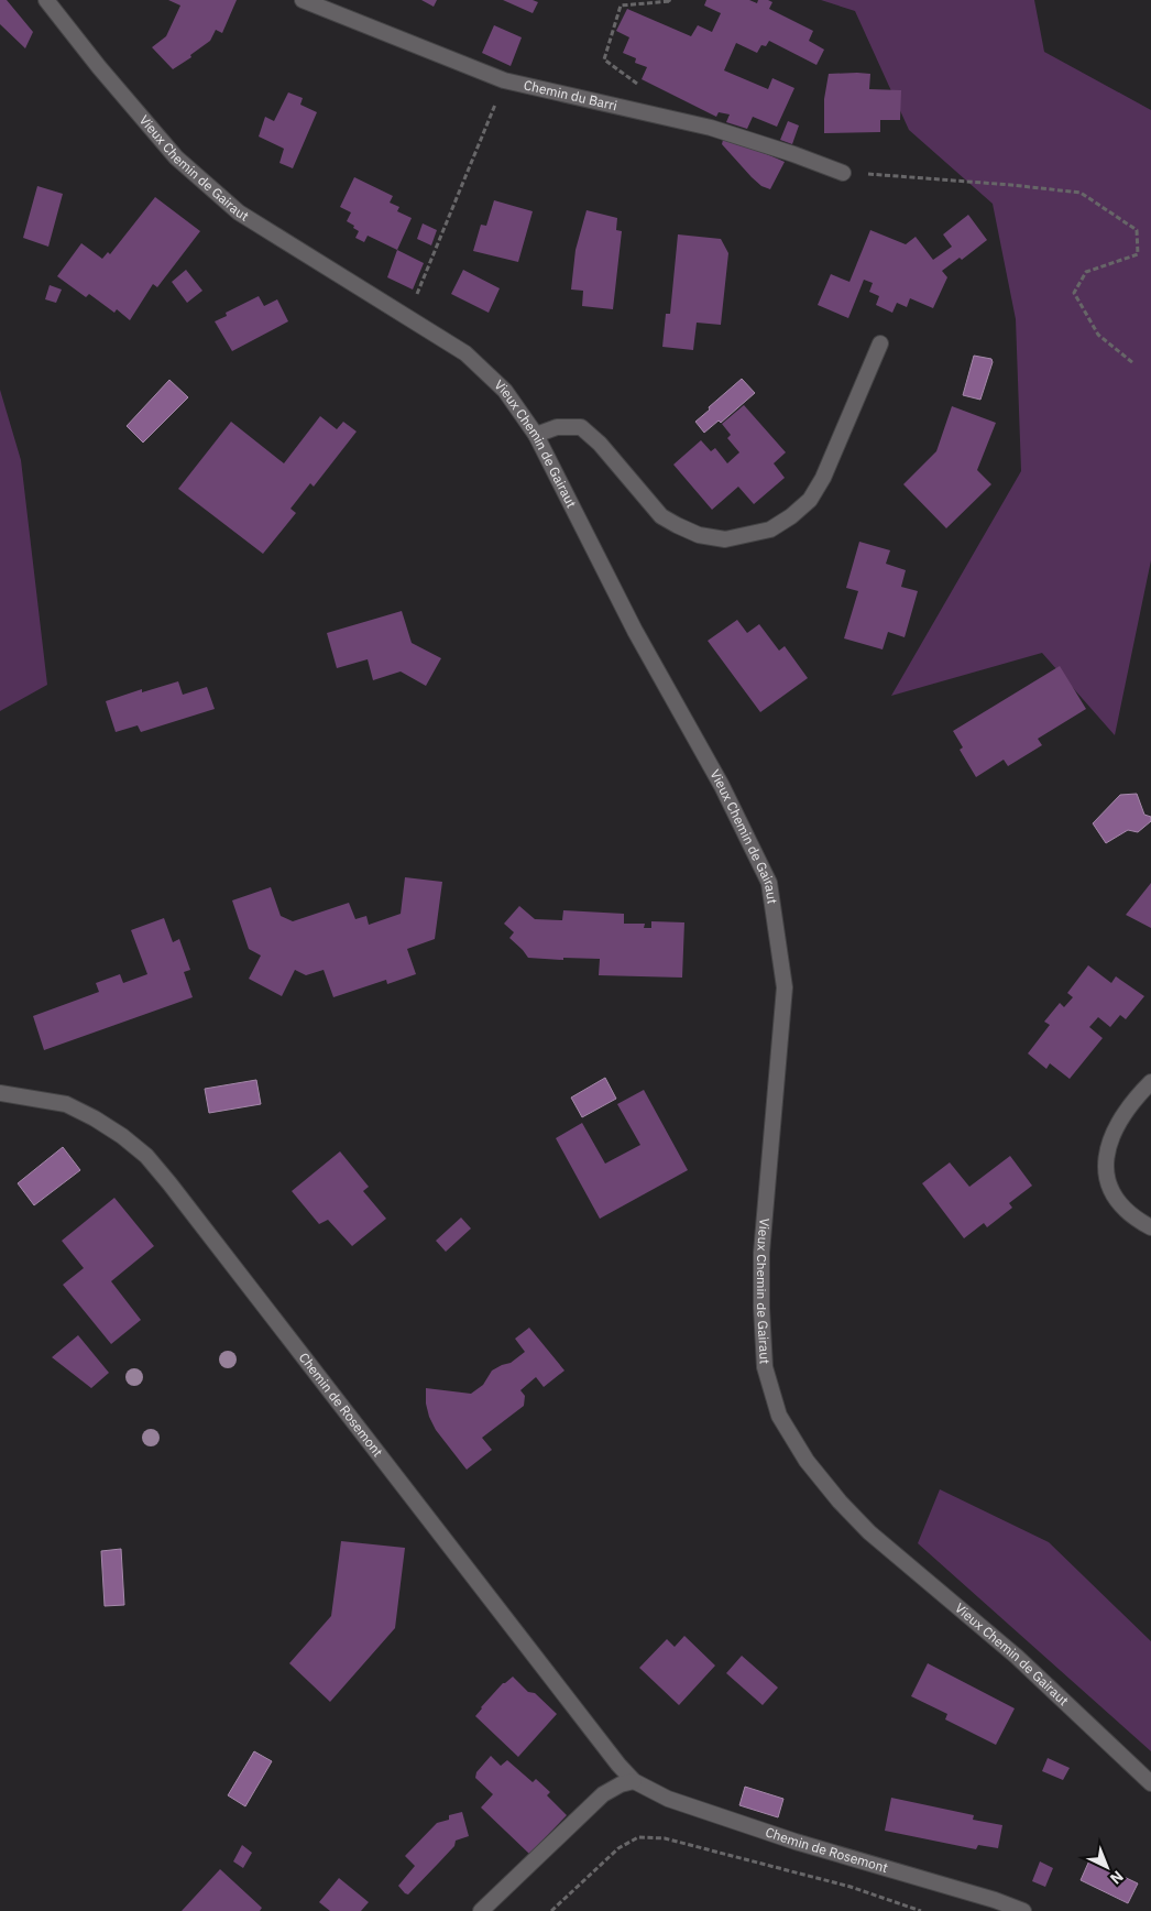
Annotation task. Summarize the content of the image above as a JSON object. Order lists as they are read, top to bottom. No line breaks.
{"streets":{"street":["Chemin du Barri","Vieux Chemin de Gairaut","Chemin de Rosemont"]},"north":"bottom right"}
